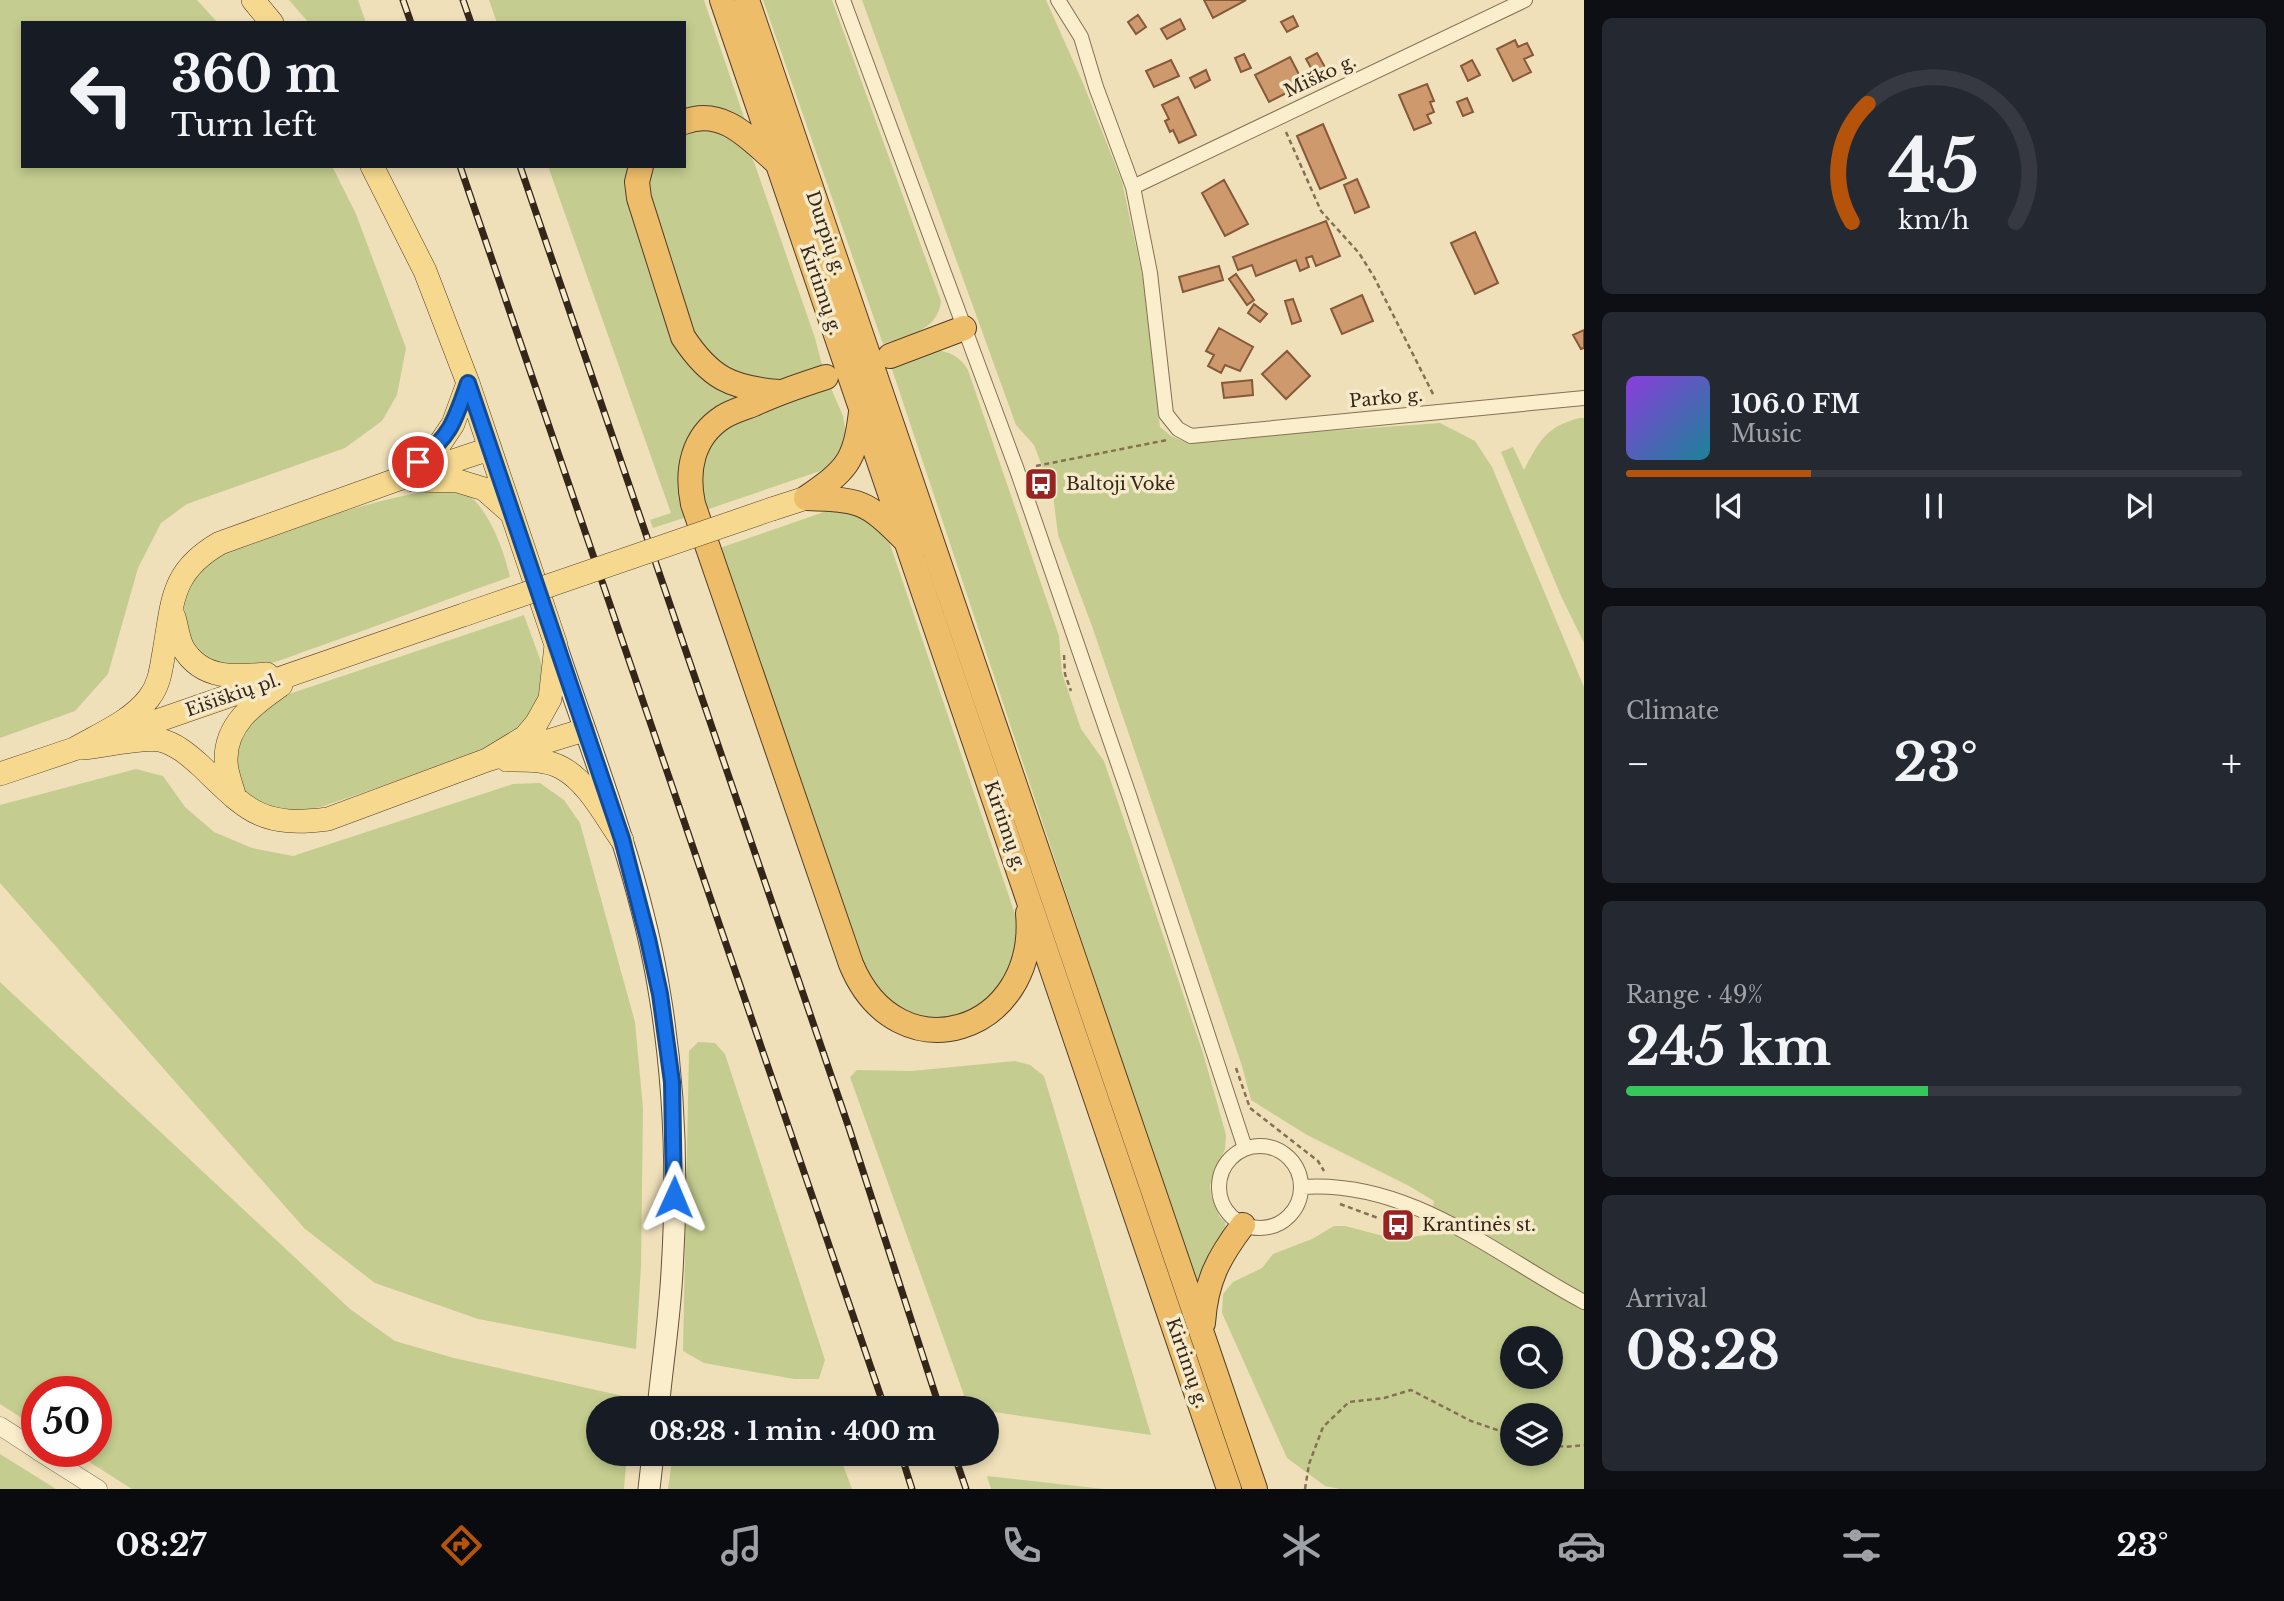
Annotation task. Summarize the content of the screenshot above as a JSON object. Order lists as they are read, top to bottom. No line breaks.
{"streets":{"highway":["Durpių g.","Kirtimų g."],"main road":["Eišiškių pl."],"street":["Miško g.","Parko g."]},"crossings":[["Durpių g.","Kirtimų g."]],"places":{"bus stop":["Baltoji Vokė","Krantinės st."]},"page":{"turn":["360 m","Turn left"],"song":["106.0 FM","Music"],"tile":["Climate",["Range · 49%","245 km"],["Arrival","08:28"]],"heat":["−","23°","+"],"limit":"50","trip":"08:28 · 1 min · 400 m","tabs":["08:27","23°"],"gauge":["45","km/h"]}}
